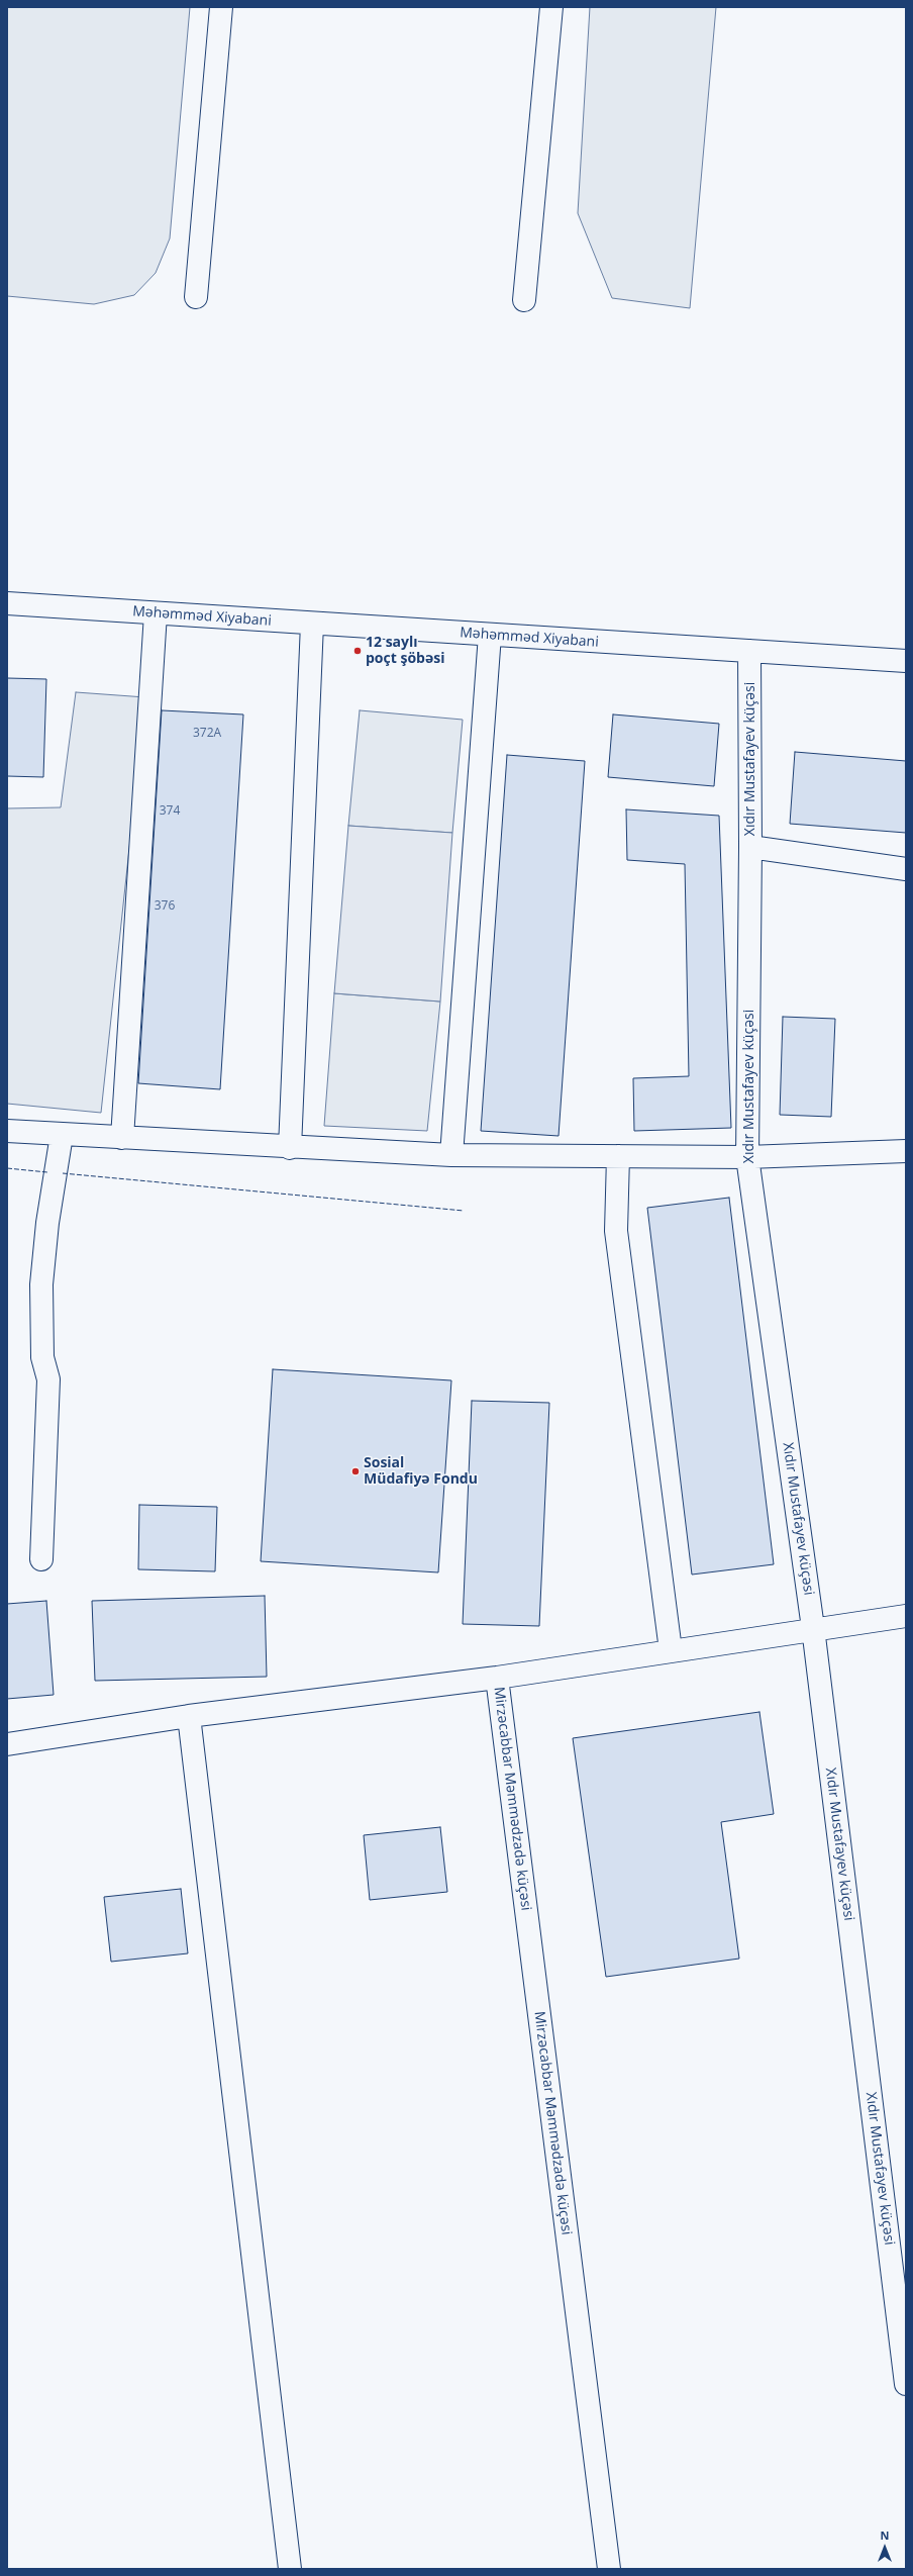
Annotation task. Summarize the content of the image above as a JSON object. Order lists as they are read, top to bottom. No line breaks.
{"streets":{"street":["Məhəmməd Xiyabani","Xıdır Mustafayev küçəsi","Mirzəcabbar Məmmədzadə küçəsi"]},"crossings":[["Məhəmməd Xiyabani","Xıdır Mustafayev küçəsi"]],"places":["12 saylı poçt şöbəsi","Sosial Müdafiyə Fondu"],"house_numbers":["372А","374","376"],"north":"top"}
